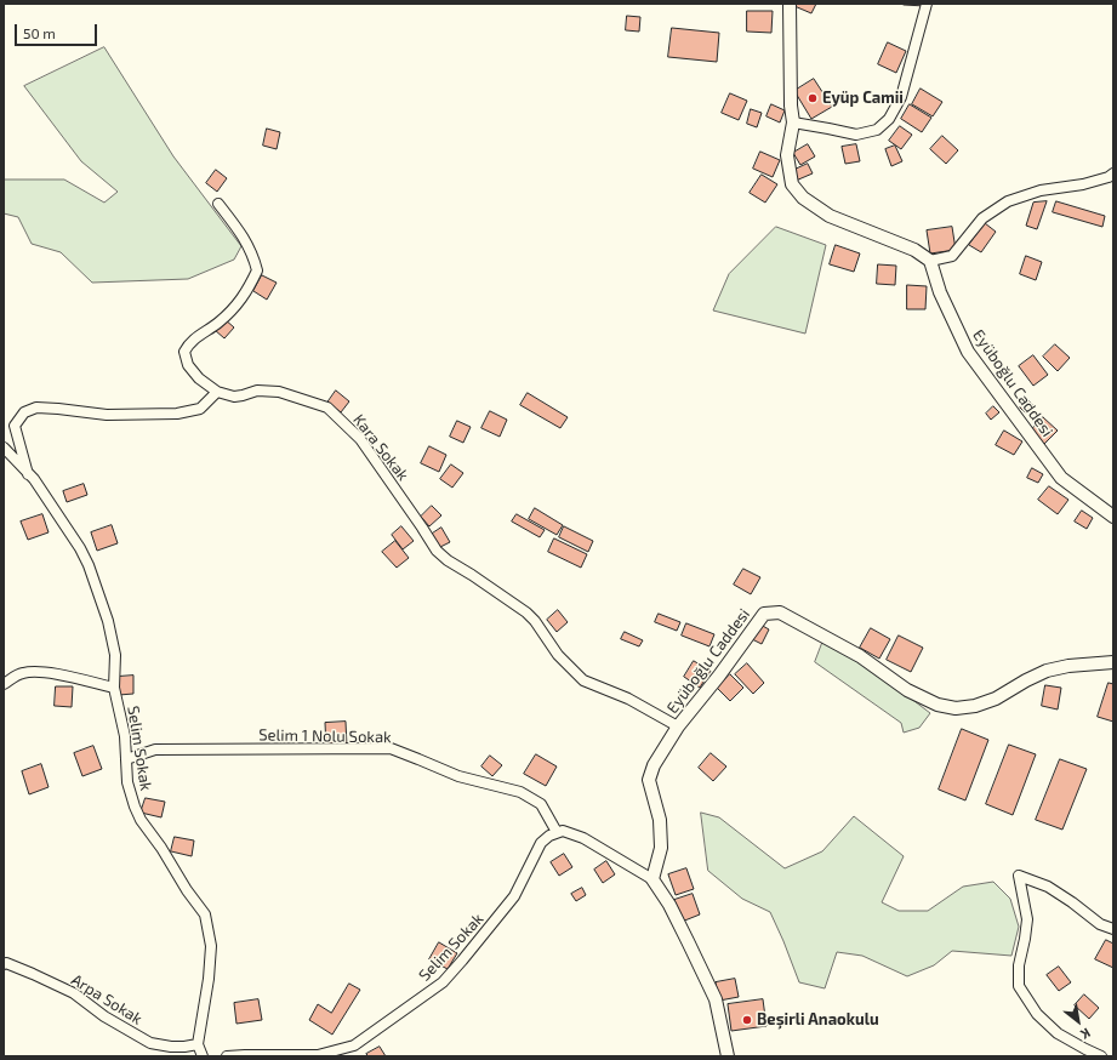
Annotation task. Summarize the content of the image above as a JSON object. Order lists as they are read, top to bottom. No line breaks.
{"streets":{"street":["Eyüboğlu Caddesi","Kara Sokak","Selim 1 Nolu Sokak","Selim Sokak","Arpa Sokak"]},"crossings":[["Eyüboğlu Caddesi","Kara Sokak"],["Selim 1 Nolu Sokak","Selim Sokak"],["Selim Sokak","Arpa Sokak"]],"places":["Eyüp Camii","Beşirli Anaokulu"],"scale_bar":"50 m","north":"bottom right"}
